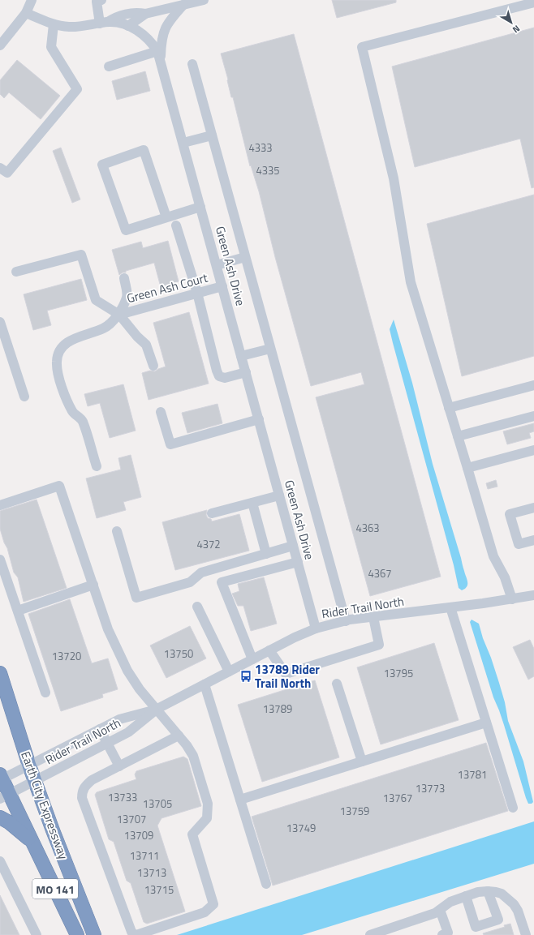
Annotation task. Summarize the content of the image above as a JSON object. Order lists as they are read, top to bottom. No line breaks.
{"streets":{"highway":["Earth City Expressway","MO 141"],"street":["Green Ash Drive","Green Ash Court","Rider Trail North"]},"crossings":[["Green Ash Drive","Green Ash Court"],["Green Ash Drive","Rider Trail North"],["Rider Trail North","Earth City Expressway"]],"places":{"bus stop":["13789 Rider Trail North"]},"house_numbers":["4333","4335","4363","4372","4367","13750","13720","13795","13789","13781","13773","13733","13767","13705","13759","13707","13749","13709","13711","13713","13715"],"north":"bottom right"}
